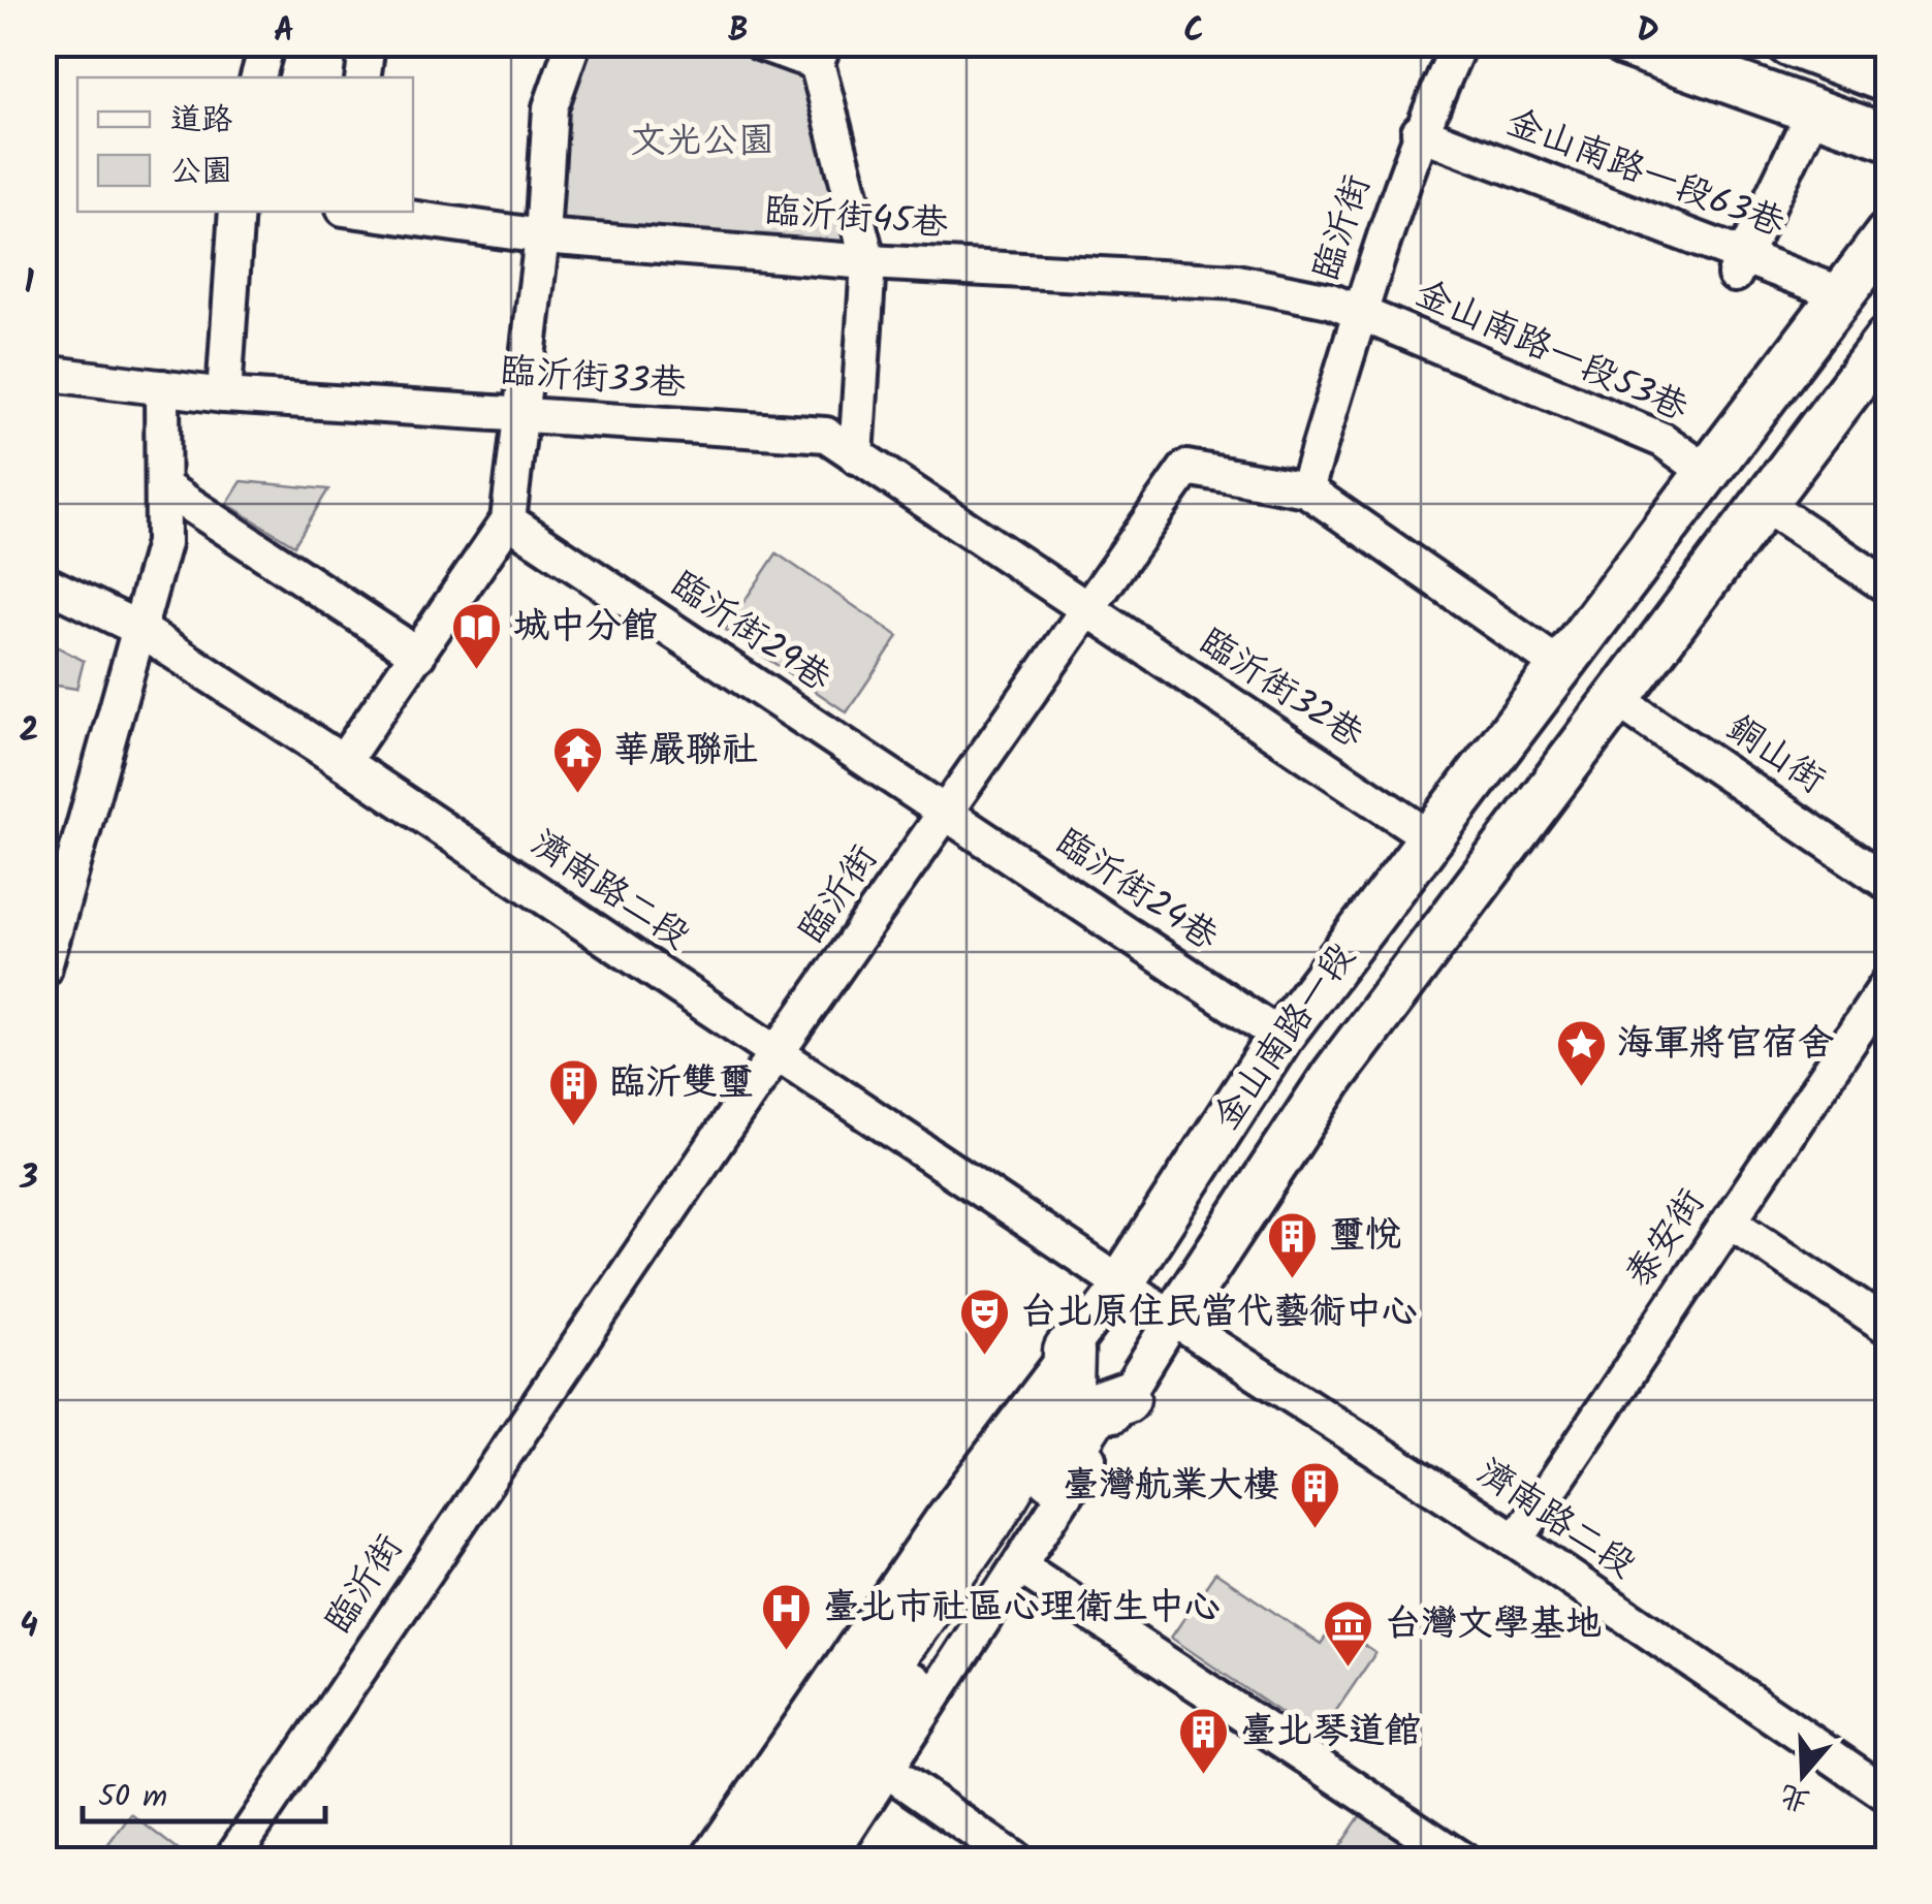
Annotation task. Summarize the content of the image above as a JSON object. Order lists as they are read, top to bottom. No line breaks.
{"streets":{"main road":["金山南路一段"],"street":["金山南路一段63巷","臨沂街45巷","臨沂街","金山南路一段53巷","臨沂街33巷","臨沂街29巷","臨沂街32巷","銅山街","濟南路二段","臨沂街24巷","泰安街"]},"crossings":[["金山南路一段63巷","臨沂街"],["金山南路一段63巷","金山南路一段"],["臨沂街45巷","臨沂街"],["臨沂街45巷","金山南路一段53巷"],["臨沂街","金山南路一段53巷"],["臨沂街","臨沂街33巷"],["臨沂街","臨沂街29巷"],["臨沂街","臨沂街32巷"],["臨沂街","濟南路二段"],["臨沂街","臨沂街24巷"],["金山南路一段53巷","金山南路一段"],["臨沂街33巷","臨沂街32巷"],["臨沂街29巷","臨沂街24巷"],["臨沂街32巷","金山南路一段"],["銅山街","金山南路一段"],["濟南路二段","金山南路一段"],["濟南路二段","泰安街"],["臨沂街24巷","金山南路一段"]],"parks":["文光公園"],"places":{"library":["城中分館"],"temple":["華嚴聯社"],"place":["海軍將官宿舍"],"building":["臨沂雙璽","璽悅","臺灣航業大樓","臺北琴道館"],"theatre":["台北原住民當代藝術中心"],"hospital":["臺北市社區心理衛生中心"],"museum":["台灣文學基地"]},"legend":["道路","公園"],"scale_bar":"50 m","north":"bottom","grid":{"columns":["A","B","C","D"],"rows":["1","2","3","4"]}}
